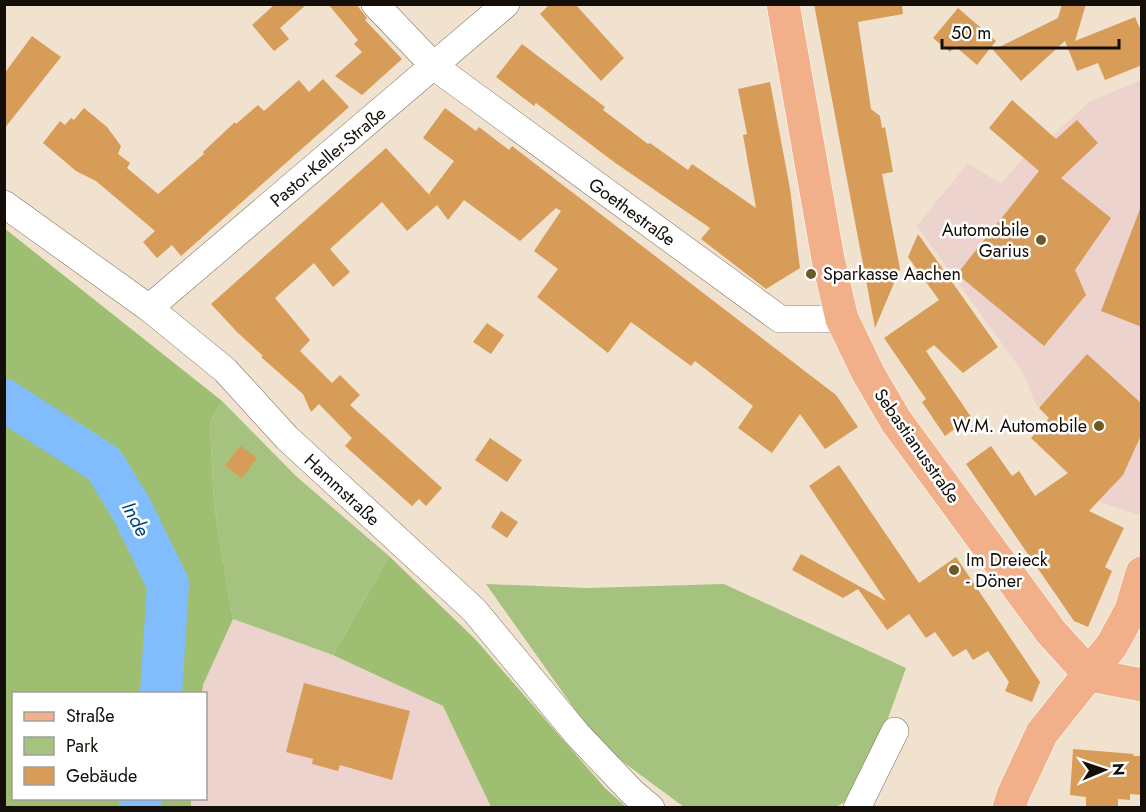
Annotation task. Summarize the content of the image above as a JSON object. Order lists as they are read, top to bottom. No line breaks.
{"streets":{"main road":["Sebastianusstraße"],"street":["Pastor-Keller-Straße","Goethestraße","Hammstraße"]},"crossings":[["Pastor-Keller-Straße","Goethestraße"],["Pastor-Keller-Straße","Hammstraße"],["Goethestraße","Sebastianusstraße"]],"water":["Inde"],"places":["Automobile Garius","Sparkasse Aachen","W.M. Automobile","Im Dreieck - Döner"],"legend":["Straße","Park","Gebäude"],"scale_bar":"50 m","north":"right"}
